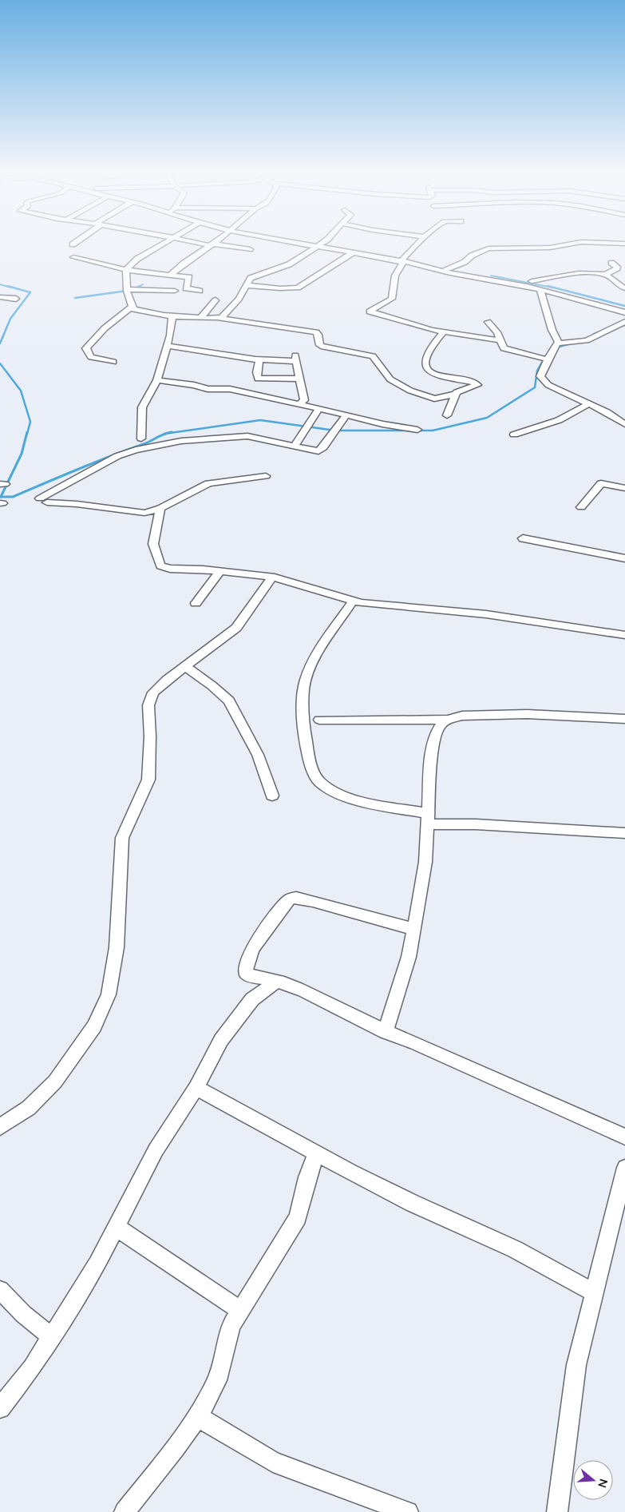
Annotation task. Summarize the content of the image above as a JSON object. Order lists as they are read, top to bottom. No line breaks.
{"north":"right"}
